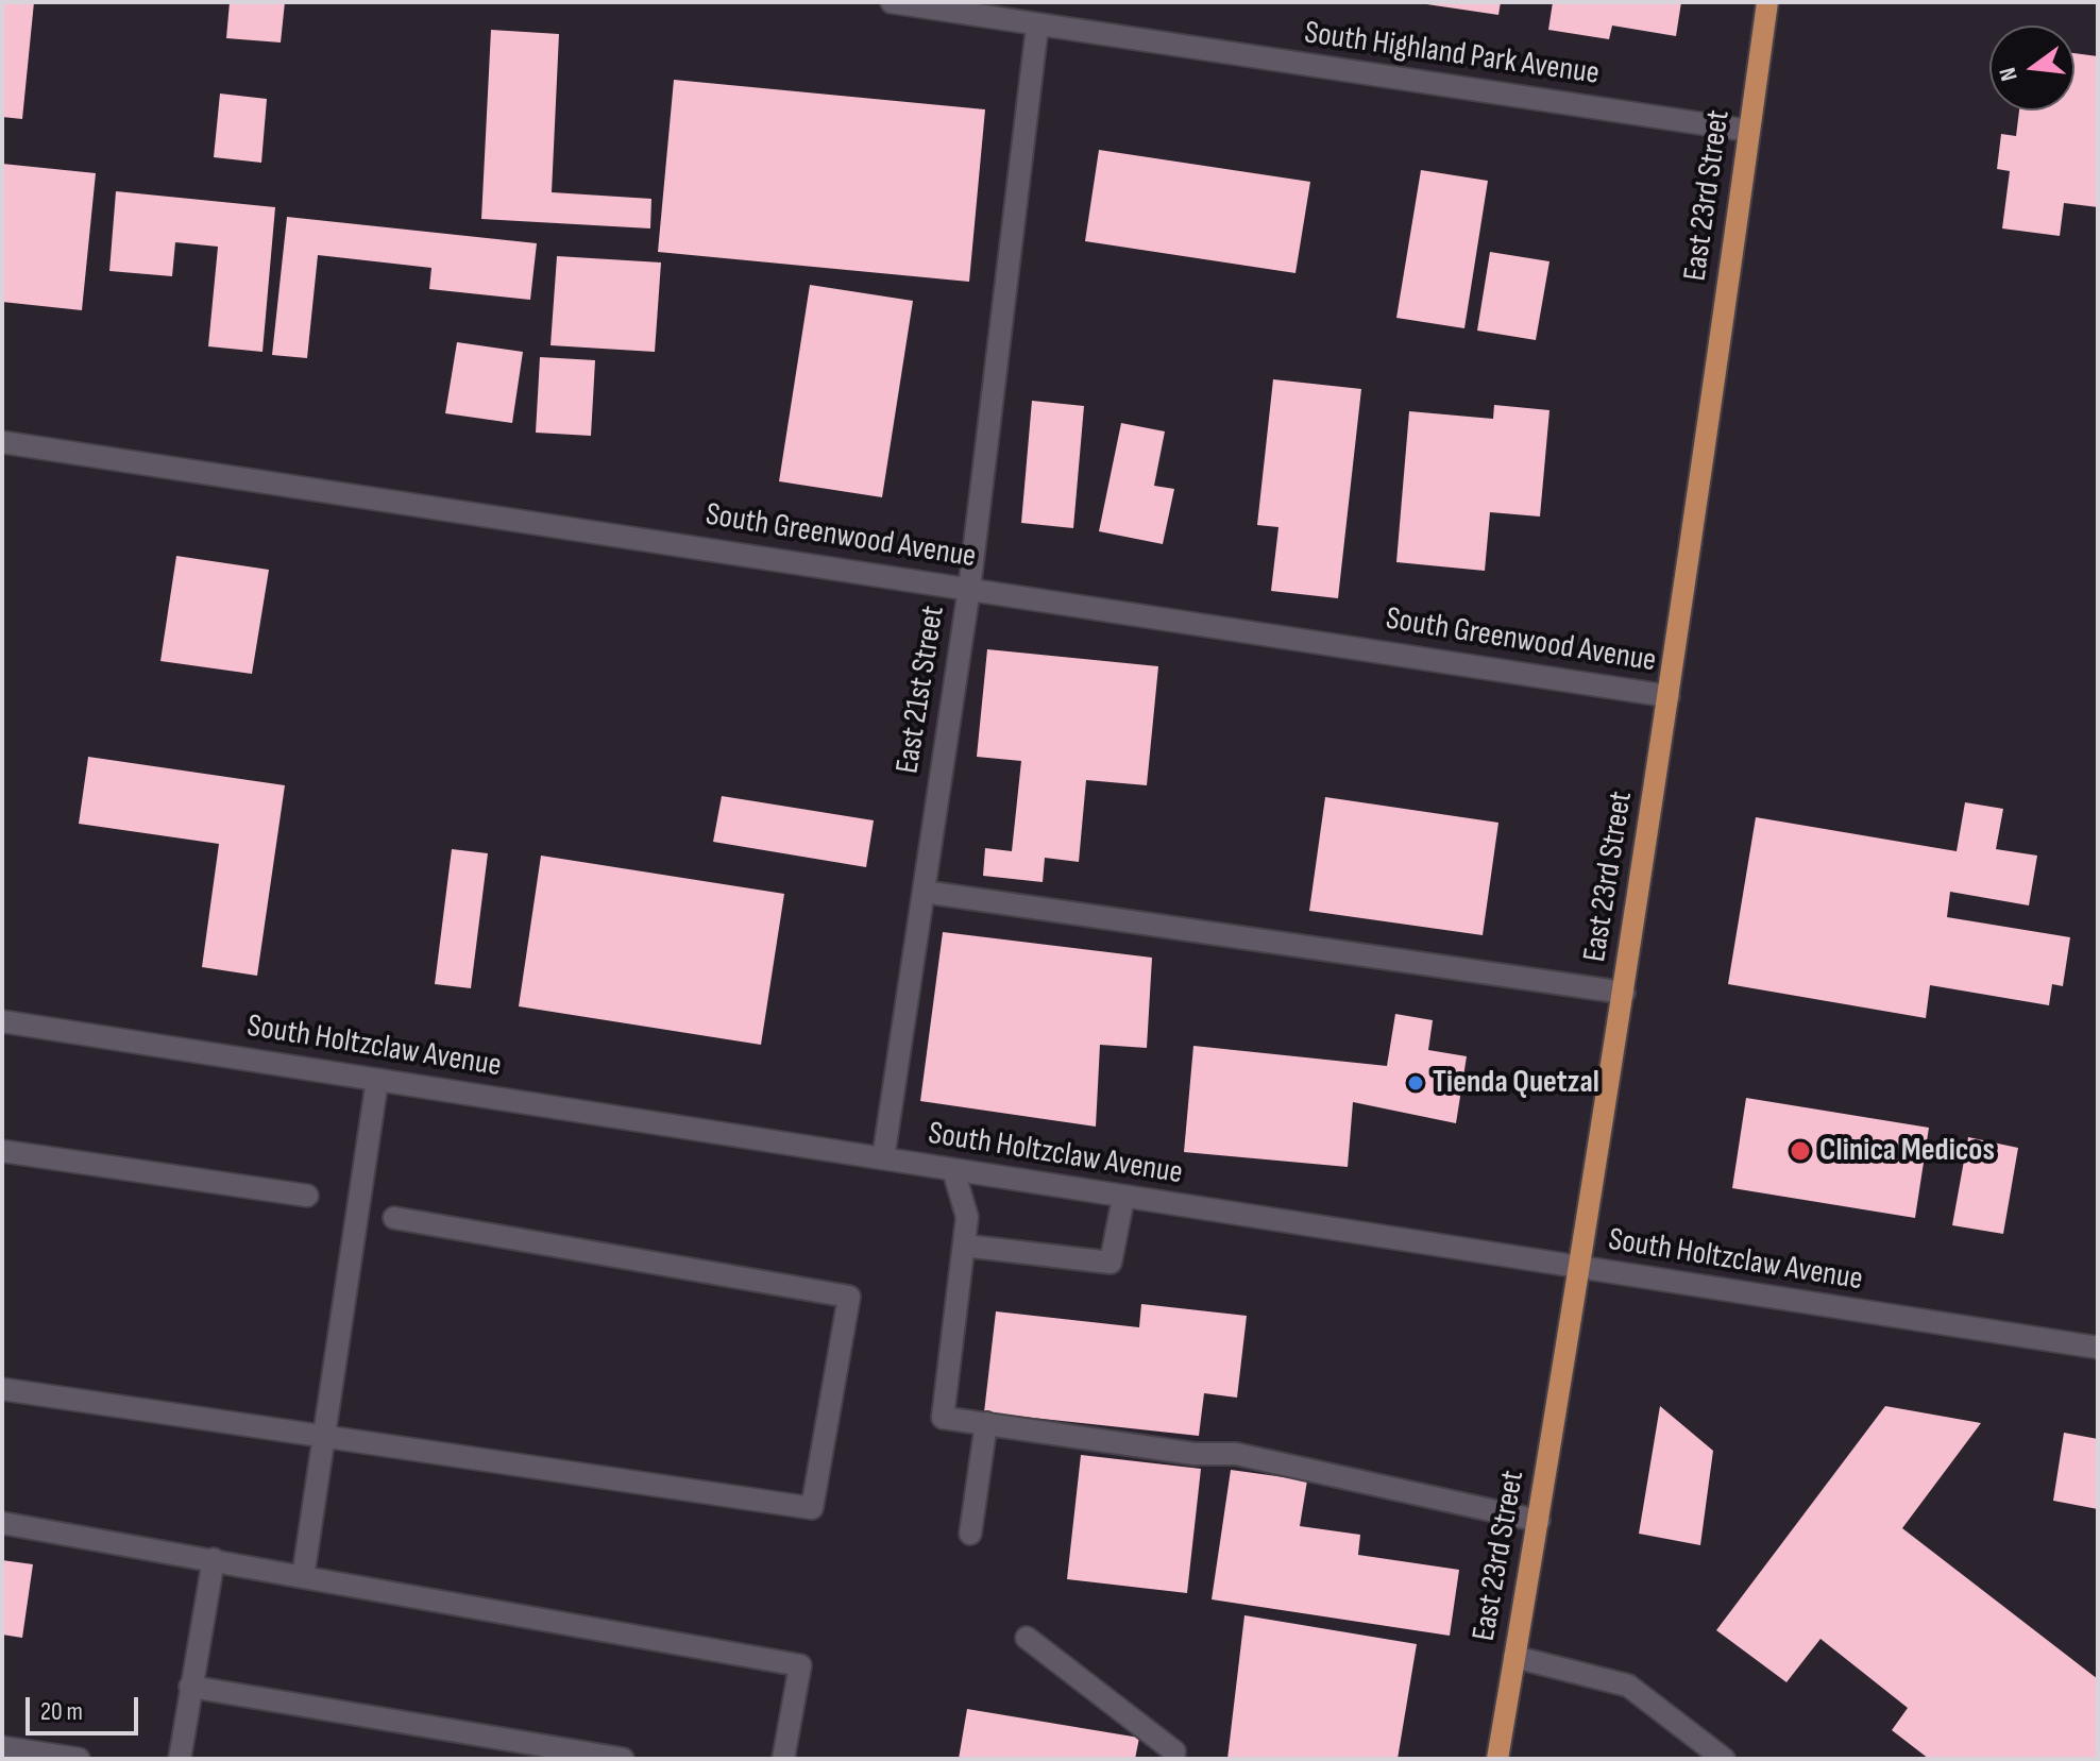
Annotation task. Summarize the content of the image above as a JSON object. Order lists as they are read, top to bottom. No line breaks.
{"streets":{"main road":["East 23rd Street"],"street":["South Highland Park Avenue","South Greenwood Avenue","East 21st Street","South Holtzclaw Avenue"]},"crossings":[["South Highland Park Avenue","East 23rd Street"],["South Highland Park Avenue","East 21st Street"],["East 23rd Street","South Greenwood Avenue"],["East 23rd Street","South Holtzclaw Avenue"],["South Greenwood Avenue","East 21st Street"],["East 21st Street","South Holtzclaw Avenue"]],"places":["Tienda Quetzal","Clinica Medicos"],"scale_bar":"20 m","north":"left"}
